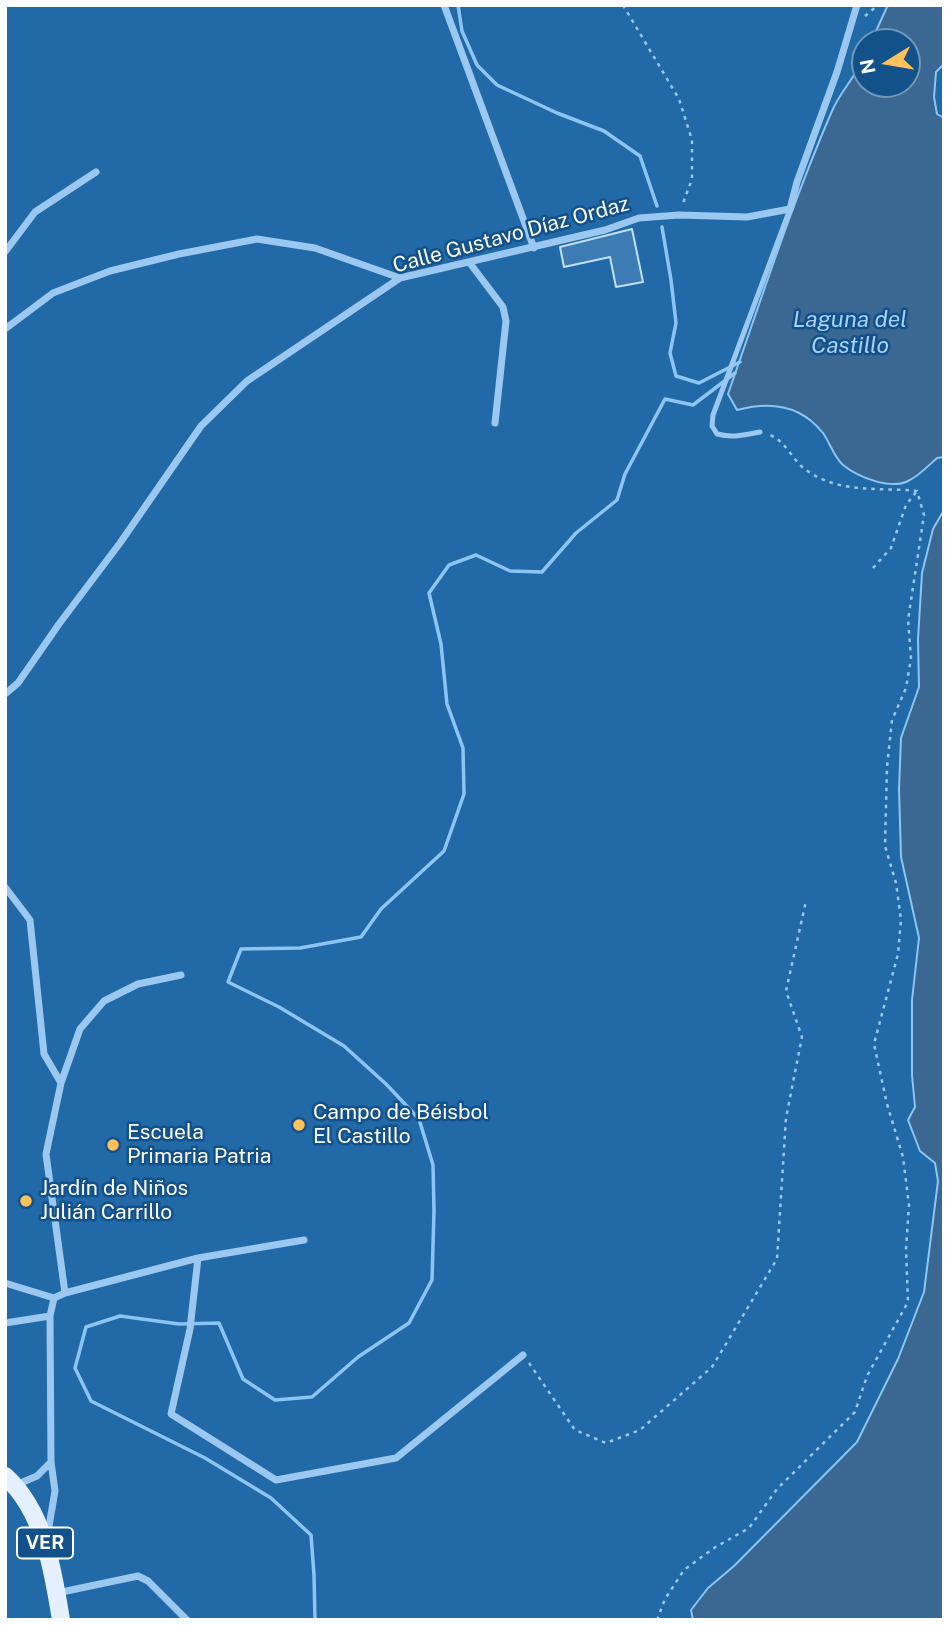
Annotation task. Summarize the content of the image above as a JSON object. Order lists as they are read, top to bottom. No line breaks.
{"streets":{"main road":["VER"],"street":["Calle Gustavo Díaz Ordaz"]},"water":["Laguna del Castillo"],"places":["Campo de Béisbol El Castillo","Escuela Primaria Patria","Jardín de Niños Julián Carrillo"],"north":"left"}
